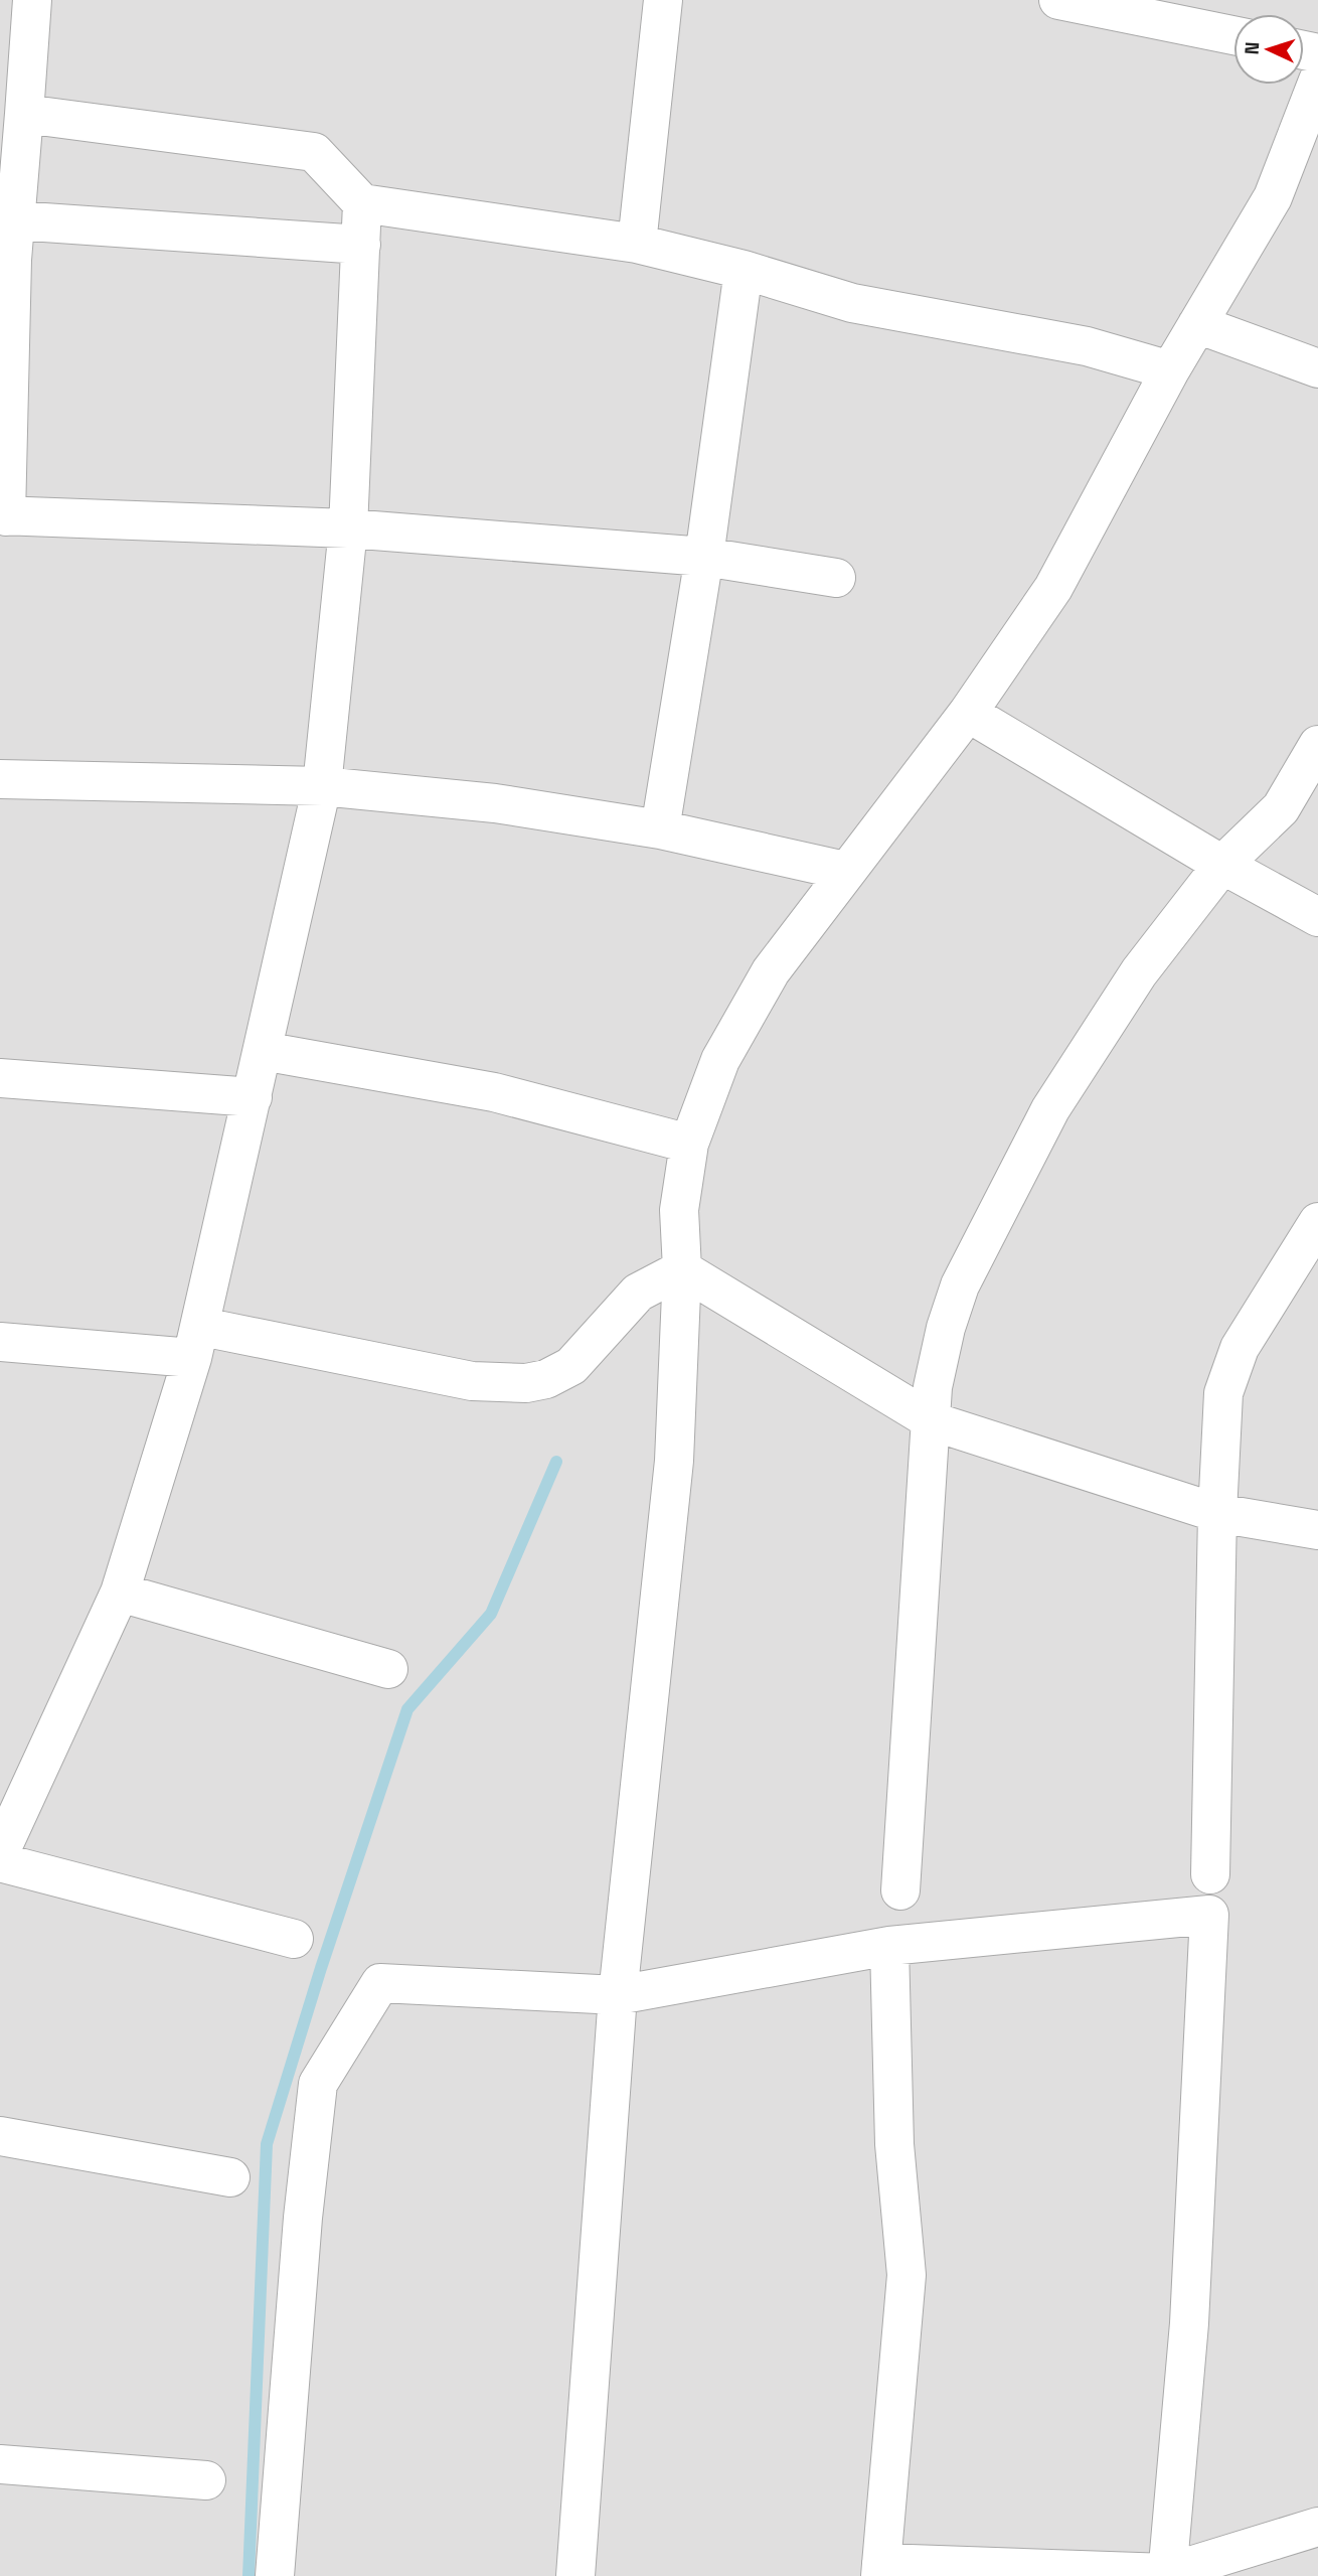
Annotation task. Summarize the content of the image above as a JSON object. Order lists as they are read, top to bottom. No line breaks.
{"north":"left"}
